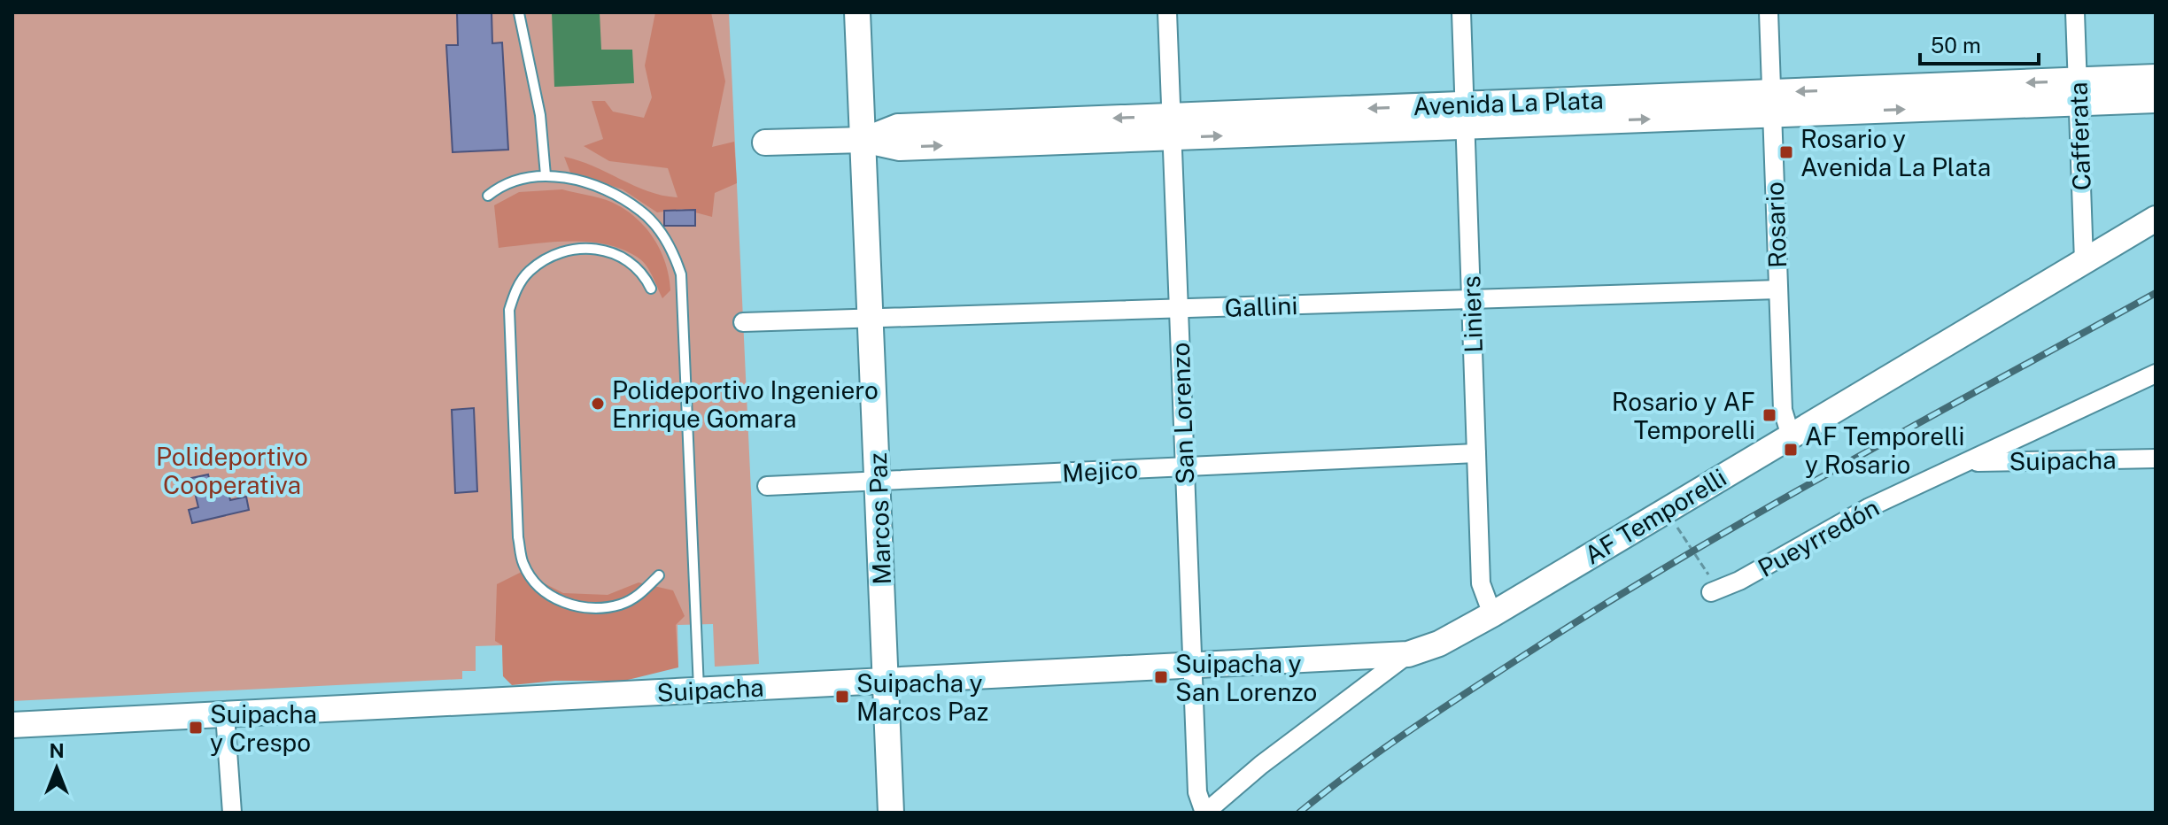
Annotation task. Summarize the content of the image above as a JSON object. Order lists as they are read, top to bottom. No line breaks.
{"streets":{"street":["Avenida La Plata","Cafferata","Rosario","Gallini","Liniers","San Lorenzo","Suipacha","Mejico","AF Temporelli","Marcos Paz","Pueyrredón"]},"crossings":[["Avenida La Plata","Cafferata"],["Avenida La Plata","Rosario"],["Avenida La Plata","Liniers"],["Avenida La Plata","San Lorenzo"],["Avenida La Plata","Marcos Paz"],["Cafferata","AF Temporelli"],["Rosario","Gallini"],["Rosario","AF Temporelli"],["Gallini","Liniers"],["Gallini","San Lorenzo"],["Gallini","Marcos Paz"],["Liniers","Mejico"],["Liniers","AF Temporelli"],["San Lorenzo","Suipacha"],["San Lorenzo","Mejico"],["Suipacha","AF Temporelli"],["Suipacha","Marcos Paz"],["Suipacha","Pueyrredón"],["Mejico","Marcos Paz"]],"parks":["Polideportivo Cooperativa"],"places":{"transit":["Rosario y Avenida La Plata","Rosario y AF Temporelli","AF Temporelli y Rosario","Suipacha y San Lorenzo","Suipacha y Marcos Paz","Suipacha y Crespo"],"other":["Polideportivo Ingeniero Enrique Gomara"]},"scale_bar":"50 m","north":"top"}
